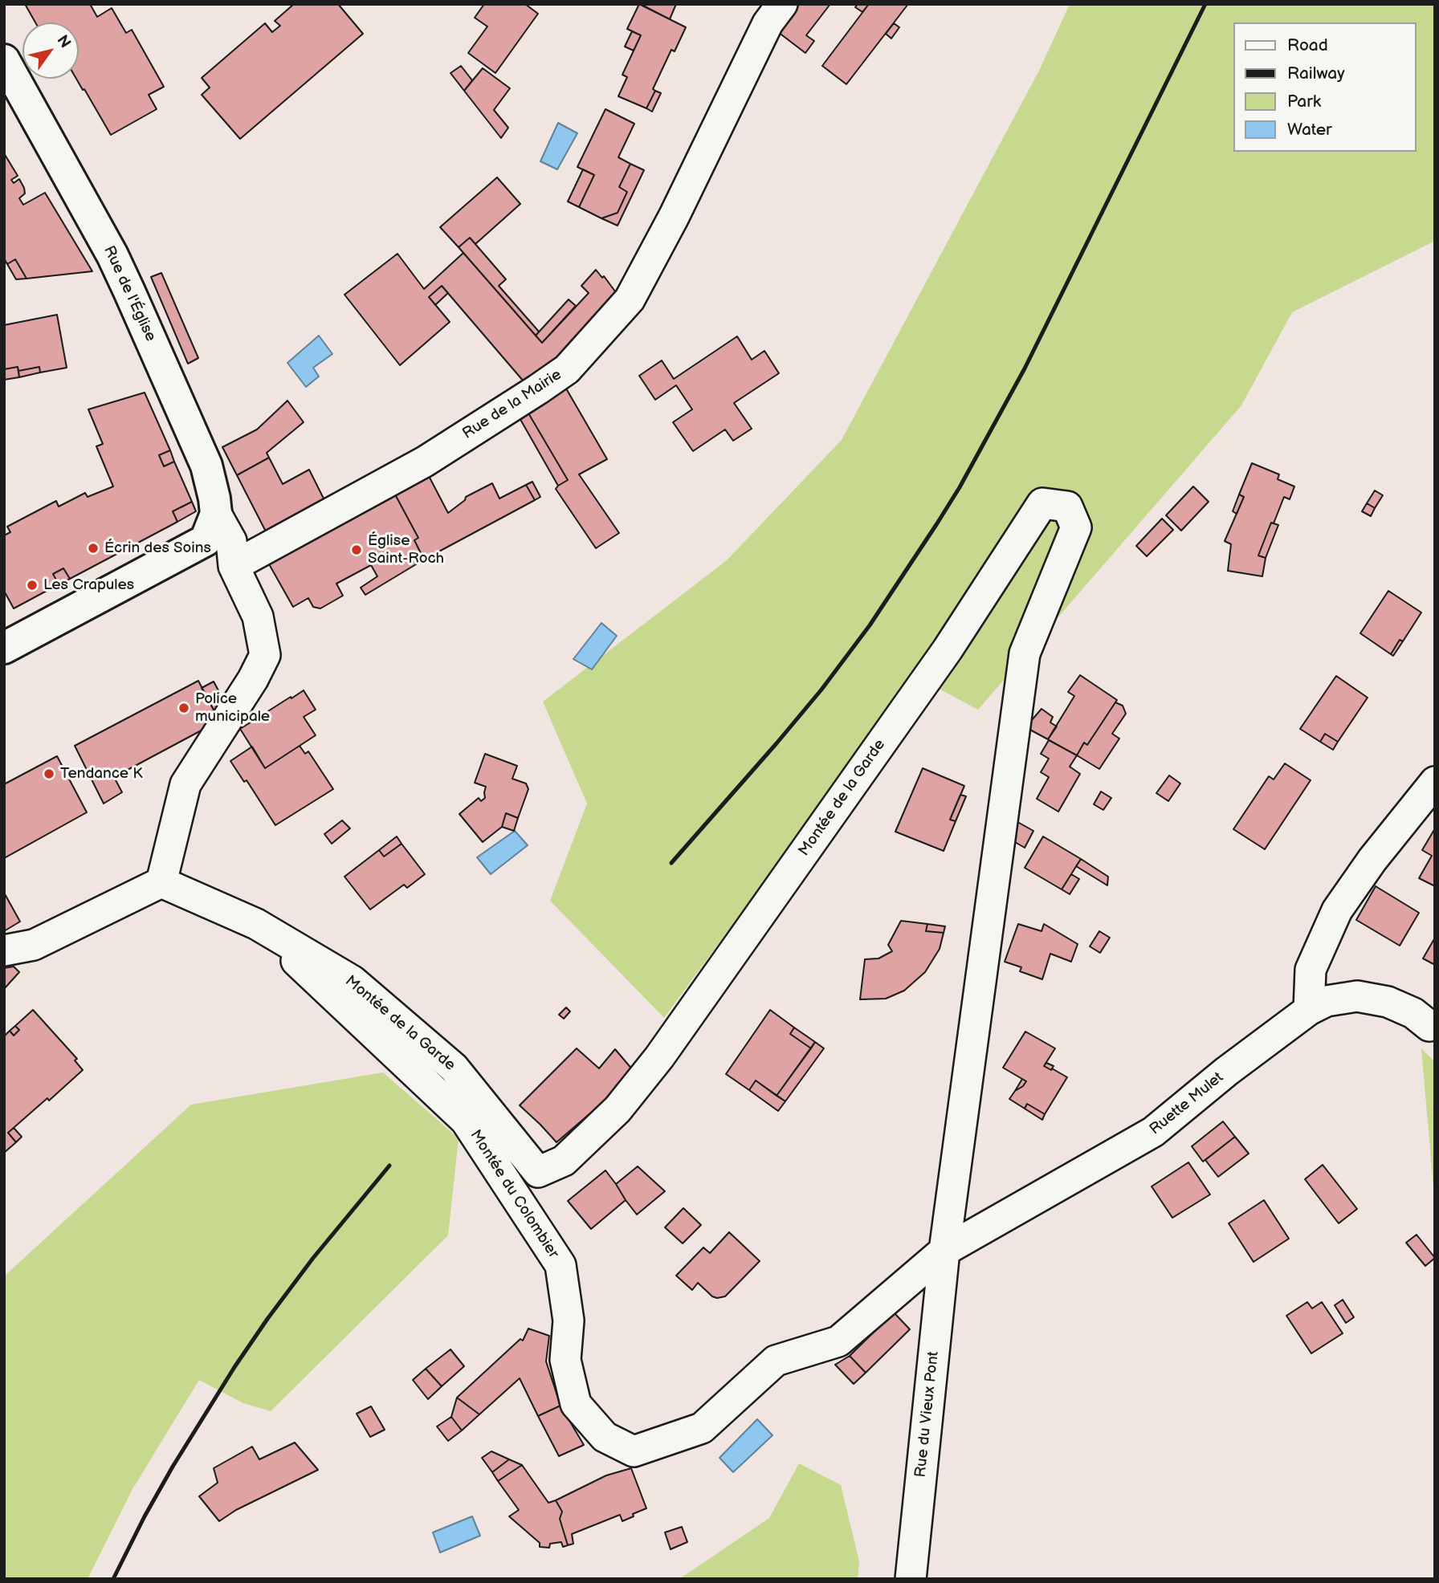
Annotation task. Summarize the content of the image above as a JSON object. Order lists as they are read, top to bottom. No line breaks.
{"streets":{"street":["Rue de l'Église","Rue de la Mairie","Montée de la Garde","Ruette Mulet","Montée du Colombier","Rue du Vieux Pont"]},"crossings":[["Montée de la Garde","Ruette Mulet"],["Montée de la Garde","Montée du Colombier"],["Montée de la Garde","Rue du Vieux Pont"],["Ruette Mulet","Montée du Colombier"],["Ruette Mulet","Rue du Vieux Pont"],["Montée du Colombier","Rue du Vieux Pont"]],"places":["Écrin des Soins","Église Saint-Roch","Les Crapules","Police municipale","Tendance K"],"legend":["Road","Railway","Park","Water"],"north":"top right"}
